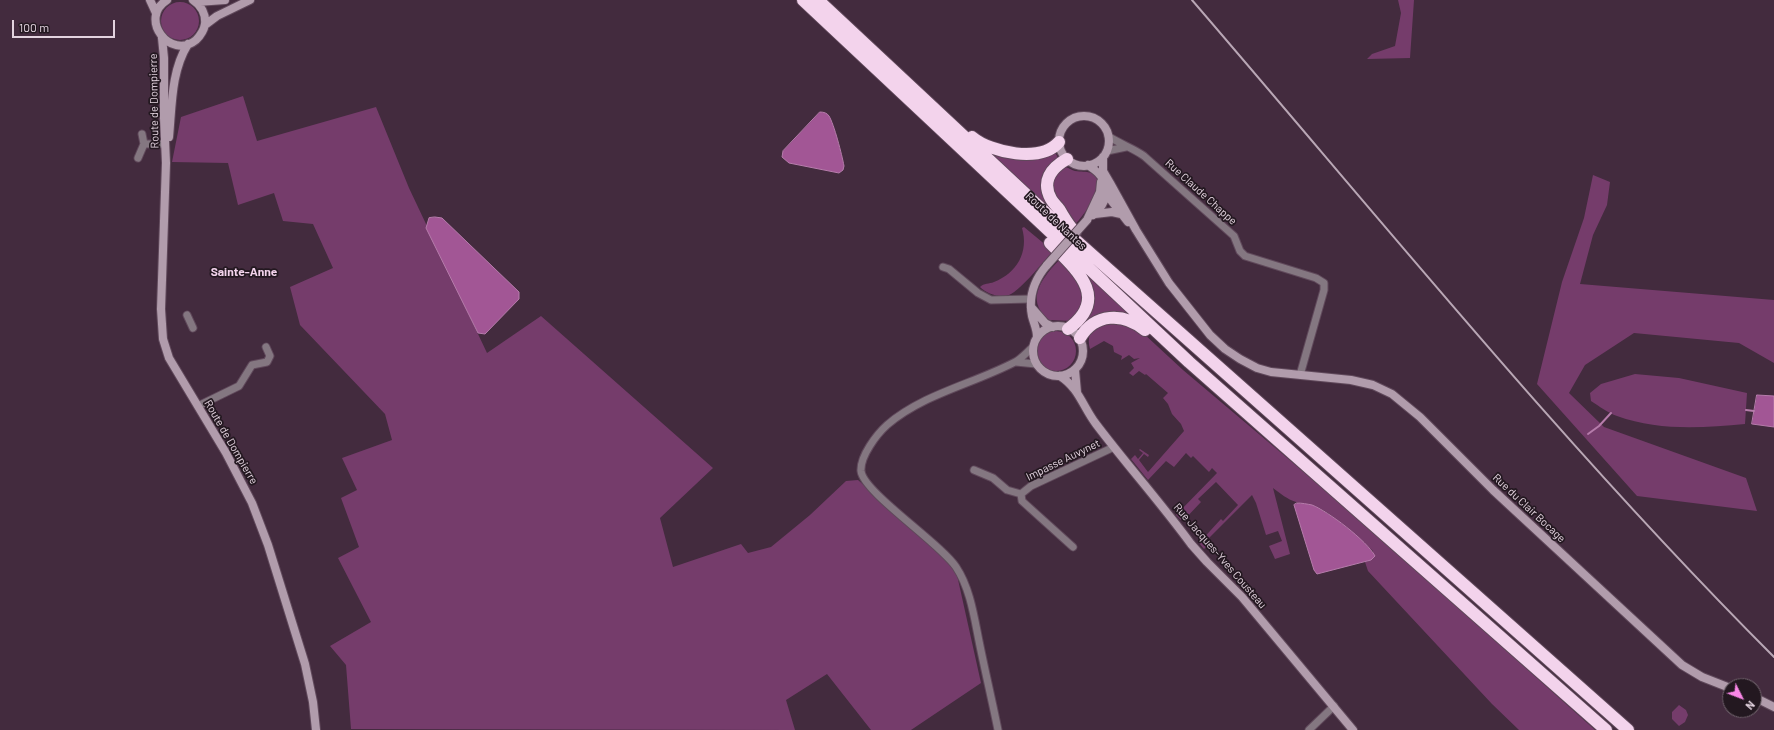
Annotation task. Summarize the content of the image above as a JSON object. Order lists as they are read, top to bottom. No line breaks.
{"streets":{"highway":["Route de Nantes"],"street":["Route de Dompierre","Rue Claude Chappe","Impasse Auvynet","Rue du Clair Bocage","Rue Jacques-Yves Cousteau"]},"crossings":[["Rue Claude Chappe","Rue du Clair Bocage"],["Impasse Auvynet","Rue Jacques-Yves Cousteau"]],"districts":["Sainte-Anne"],"scale_bar":"100 m","north":"bottom right"}
